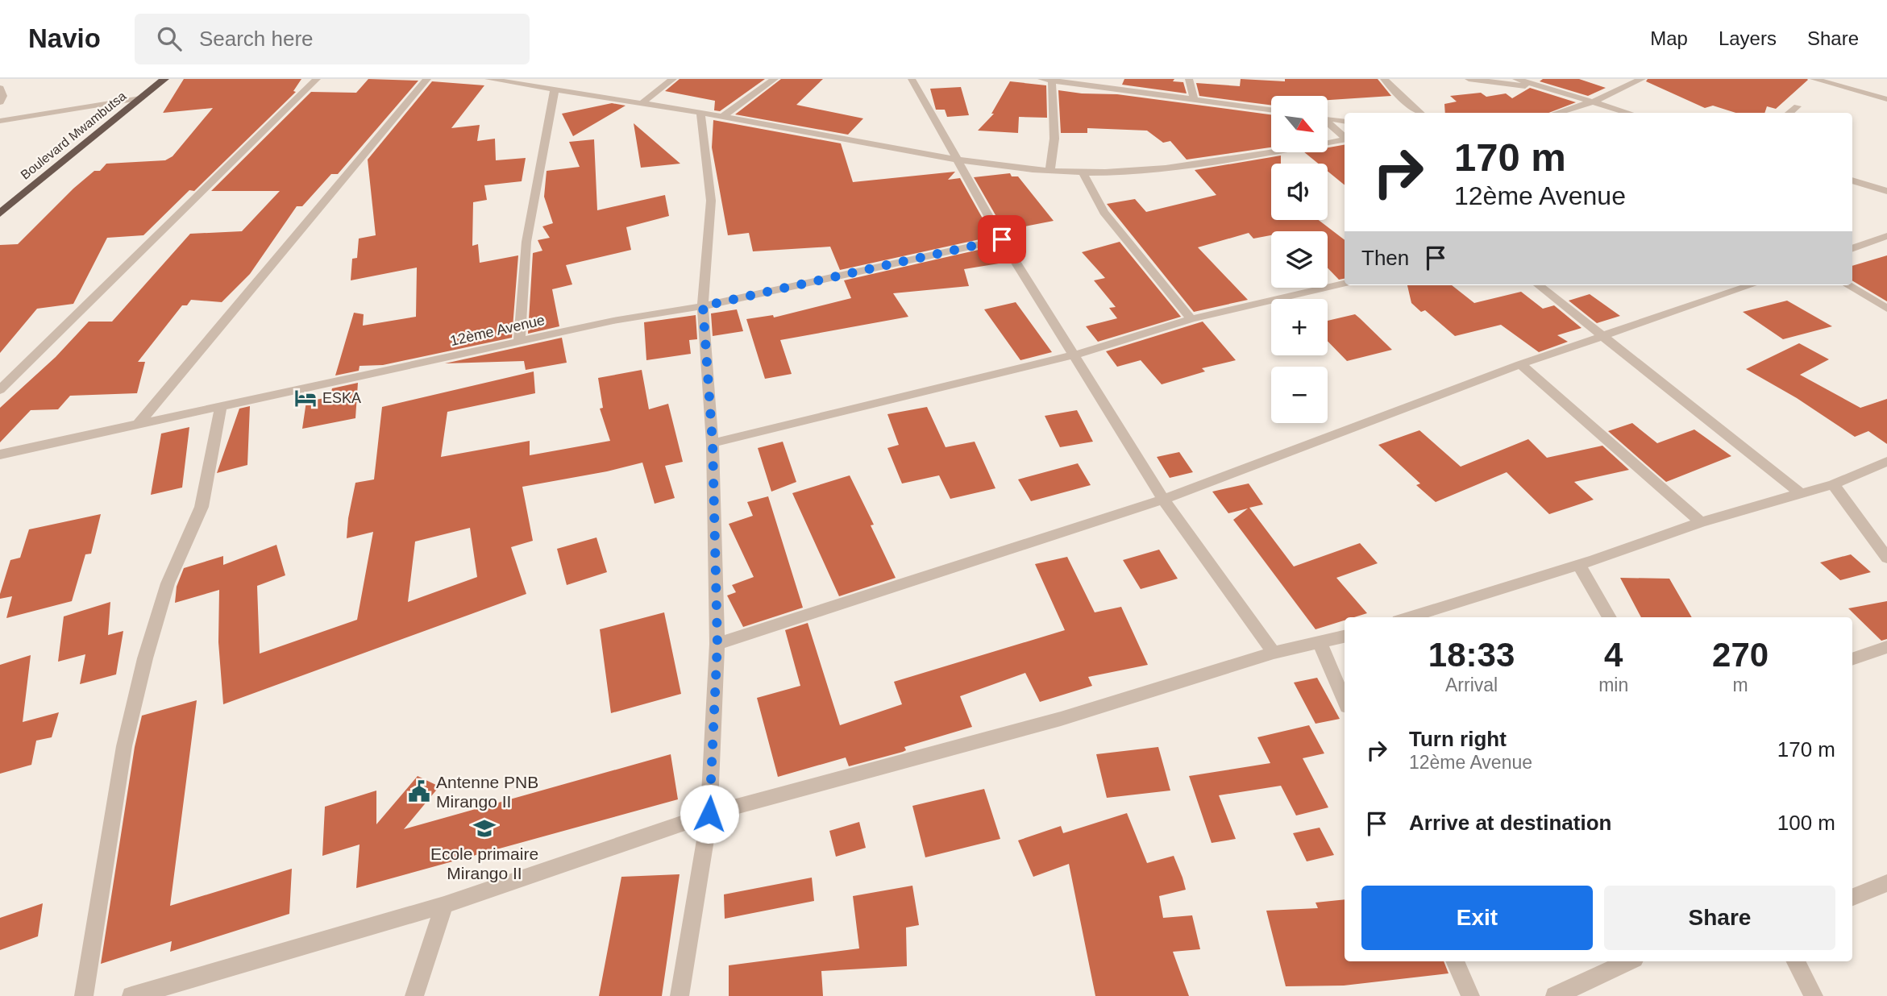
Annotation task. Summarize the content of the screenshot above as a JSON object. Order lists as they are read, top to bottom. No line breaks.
{"streets":{"highway":["Boulevard Mwambutsa"],"street":["12ème Avenue"]},"places":{"hotel":["ESKA"],"public building":["Antenne PNB Mirango II"],"school or university":["Ecole primaire Mirango II"]},"north":"bottom right","page":{"header":"Navio","search":"Search here","nav":["Map","Layers","Share"],"map_buttons":["+","−"],"turn":["170 m","12ème Avenue"],"then":"Then","eta":["18:33","Arrival","4","min","270","m"],"list":[{"name":"Turn right","note":"12ème Avenue","value":"170 m"},{"name":"Arrive at destination","value":"100 m"}],"buttons":["Exit","Share"]}}
